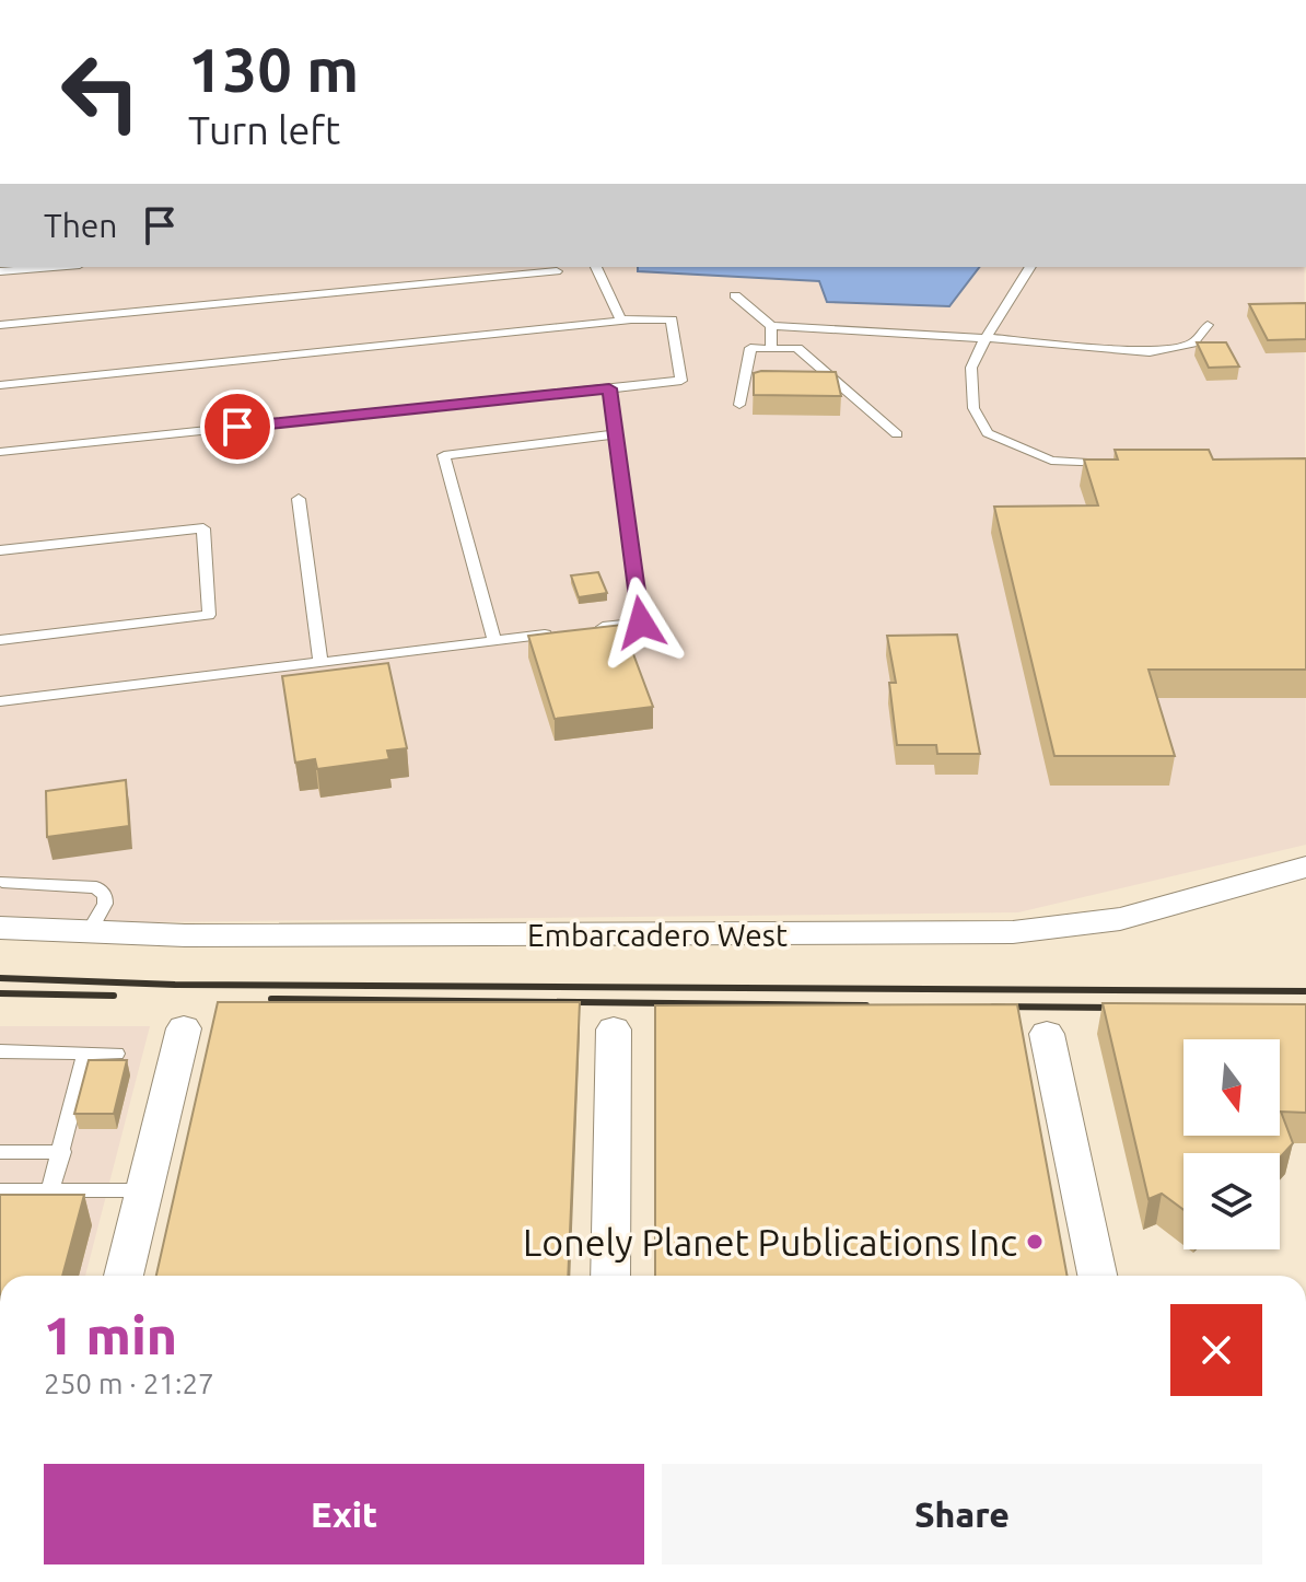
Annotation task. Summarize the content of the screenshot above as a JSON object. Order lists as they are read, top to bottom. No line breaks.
{"streets":{"street":["Embarcadero West"]},"places":["Lonely Planet Publications Inc"],"north":"bottom","page":{"turn":["130 m","Turn left"],"then":"Then","heading":["1 min","250 m · 21:27"],"buttons":["Exit","Share"]}}
